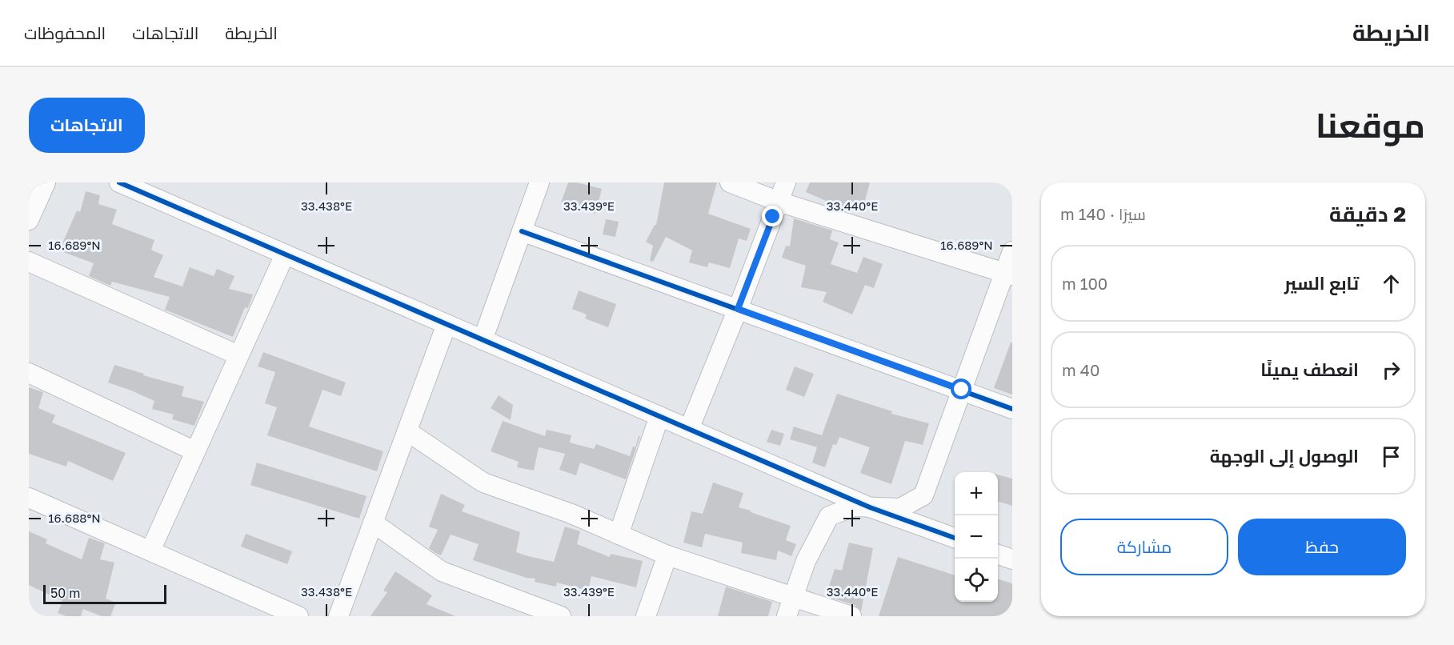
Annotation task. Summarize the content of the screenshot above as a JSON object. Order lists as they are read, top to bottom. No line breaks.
{"scale_bar":"50 m","page":{"header":"الخريطة","nav":["الخريطة","الاتجاهات","المحفوظات"],"title":"موقعنا","buttons":["الاتجاهات",["حفظ","مشاركة"]],"heading":["2 دقيقة","سيرًا · 140 m"],"list":[["تابع السير","100 m"],["انعطف يمينًا","40 m"],"الوصول إلى الوجهة"],"map_buttons":["+","−"],"scale":"50 m"},"coordinates":["33.438°E","33.439°E","33.440°E","16.689°N","16.688°N"]}
